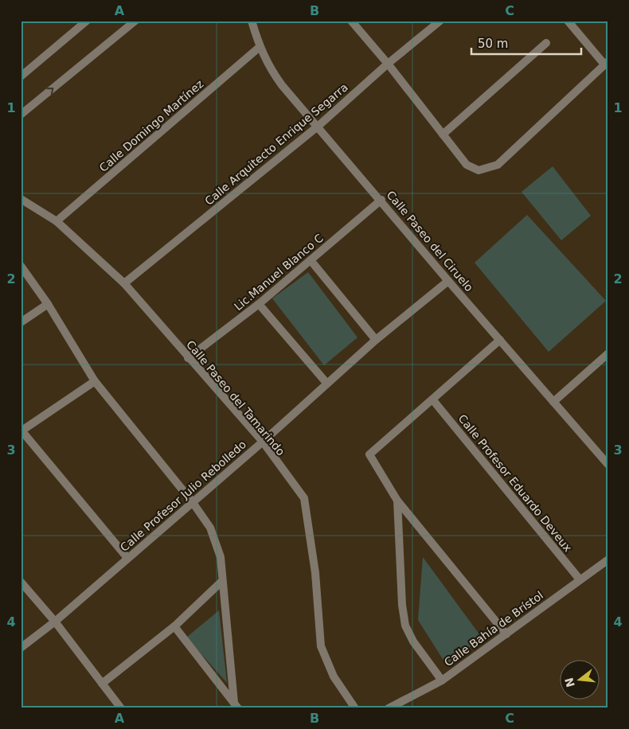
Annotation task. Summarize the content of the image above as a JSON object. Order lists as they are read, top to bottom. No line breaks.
{"streets":{"street":["Calle Domingo Martínez","Calle Arquitecto Enrique Segarra","Calle Paseo del Ciruelo","Lic.Manuel Blanco C","Calle Paseo del Tamarindo","Calle Profesor Eduardo Deveux","Calle Profesor Julio Rebolledo","Calle Bahía de Brístol"]},"crossings":[["Calle Domingo Martínez","Calle Paseo del Ciruelo"],["Calle Domingo Martínez","Calle Paseo del Tamarindo"],["Calle Arquitecto Enrique Segarra","Calle Paseo del Ciruelo"],["Calle Arquitecto Enrique Segarra","Calle Paseo del Tamarindo"],["Calle Paseo del Ciruelo","Lic.Manuel Blanco C"],["Calle Paseo del Ciruelo","Calle Profesor Julio Rebolledo"],["Lic.Manuel Blanco C","Calle Paseo del Tamarindo"],["Calle Paseo del Tamarindo","Calle Profesor Julio Rebolledo"],["Calle Profesor Eduardo Deveux","Calle Bahía de Brístol"]],"scale_bar":"50 m","north":"left","grid":{"columns":["A","B","C"],"rows":["1","2","3","4"]}}
